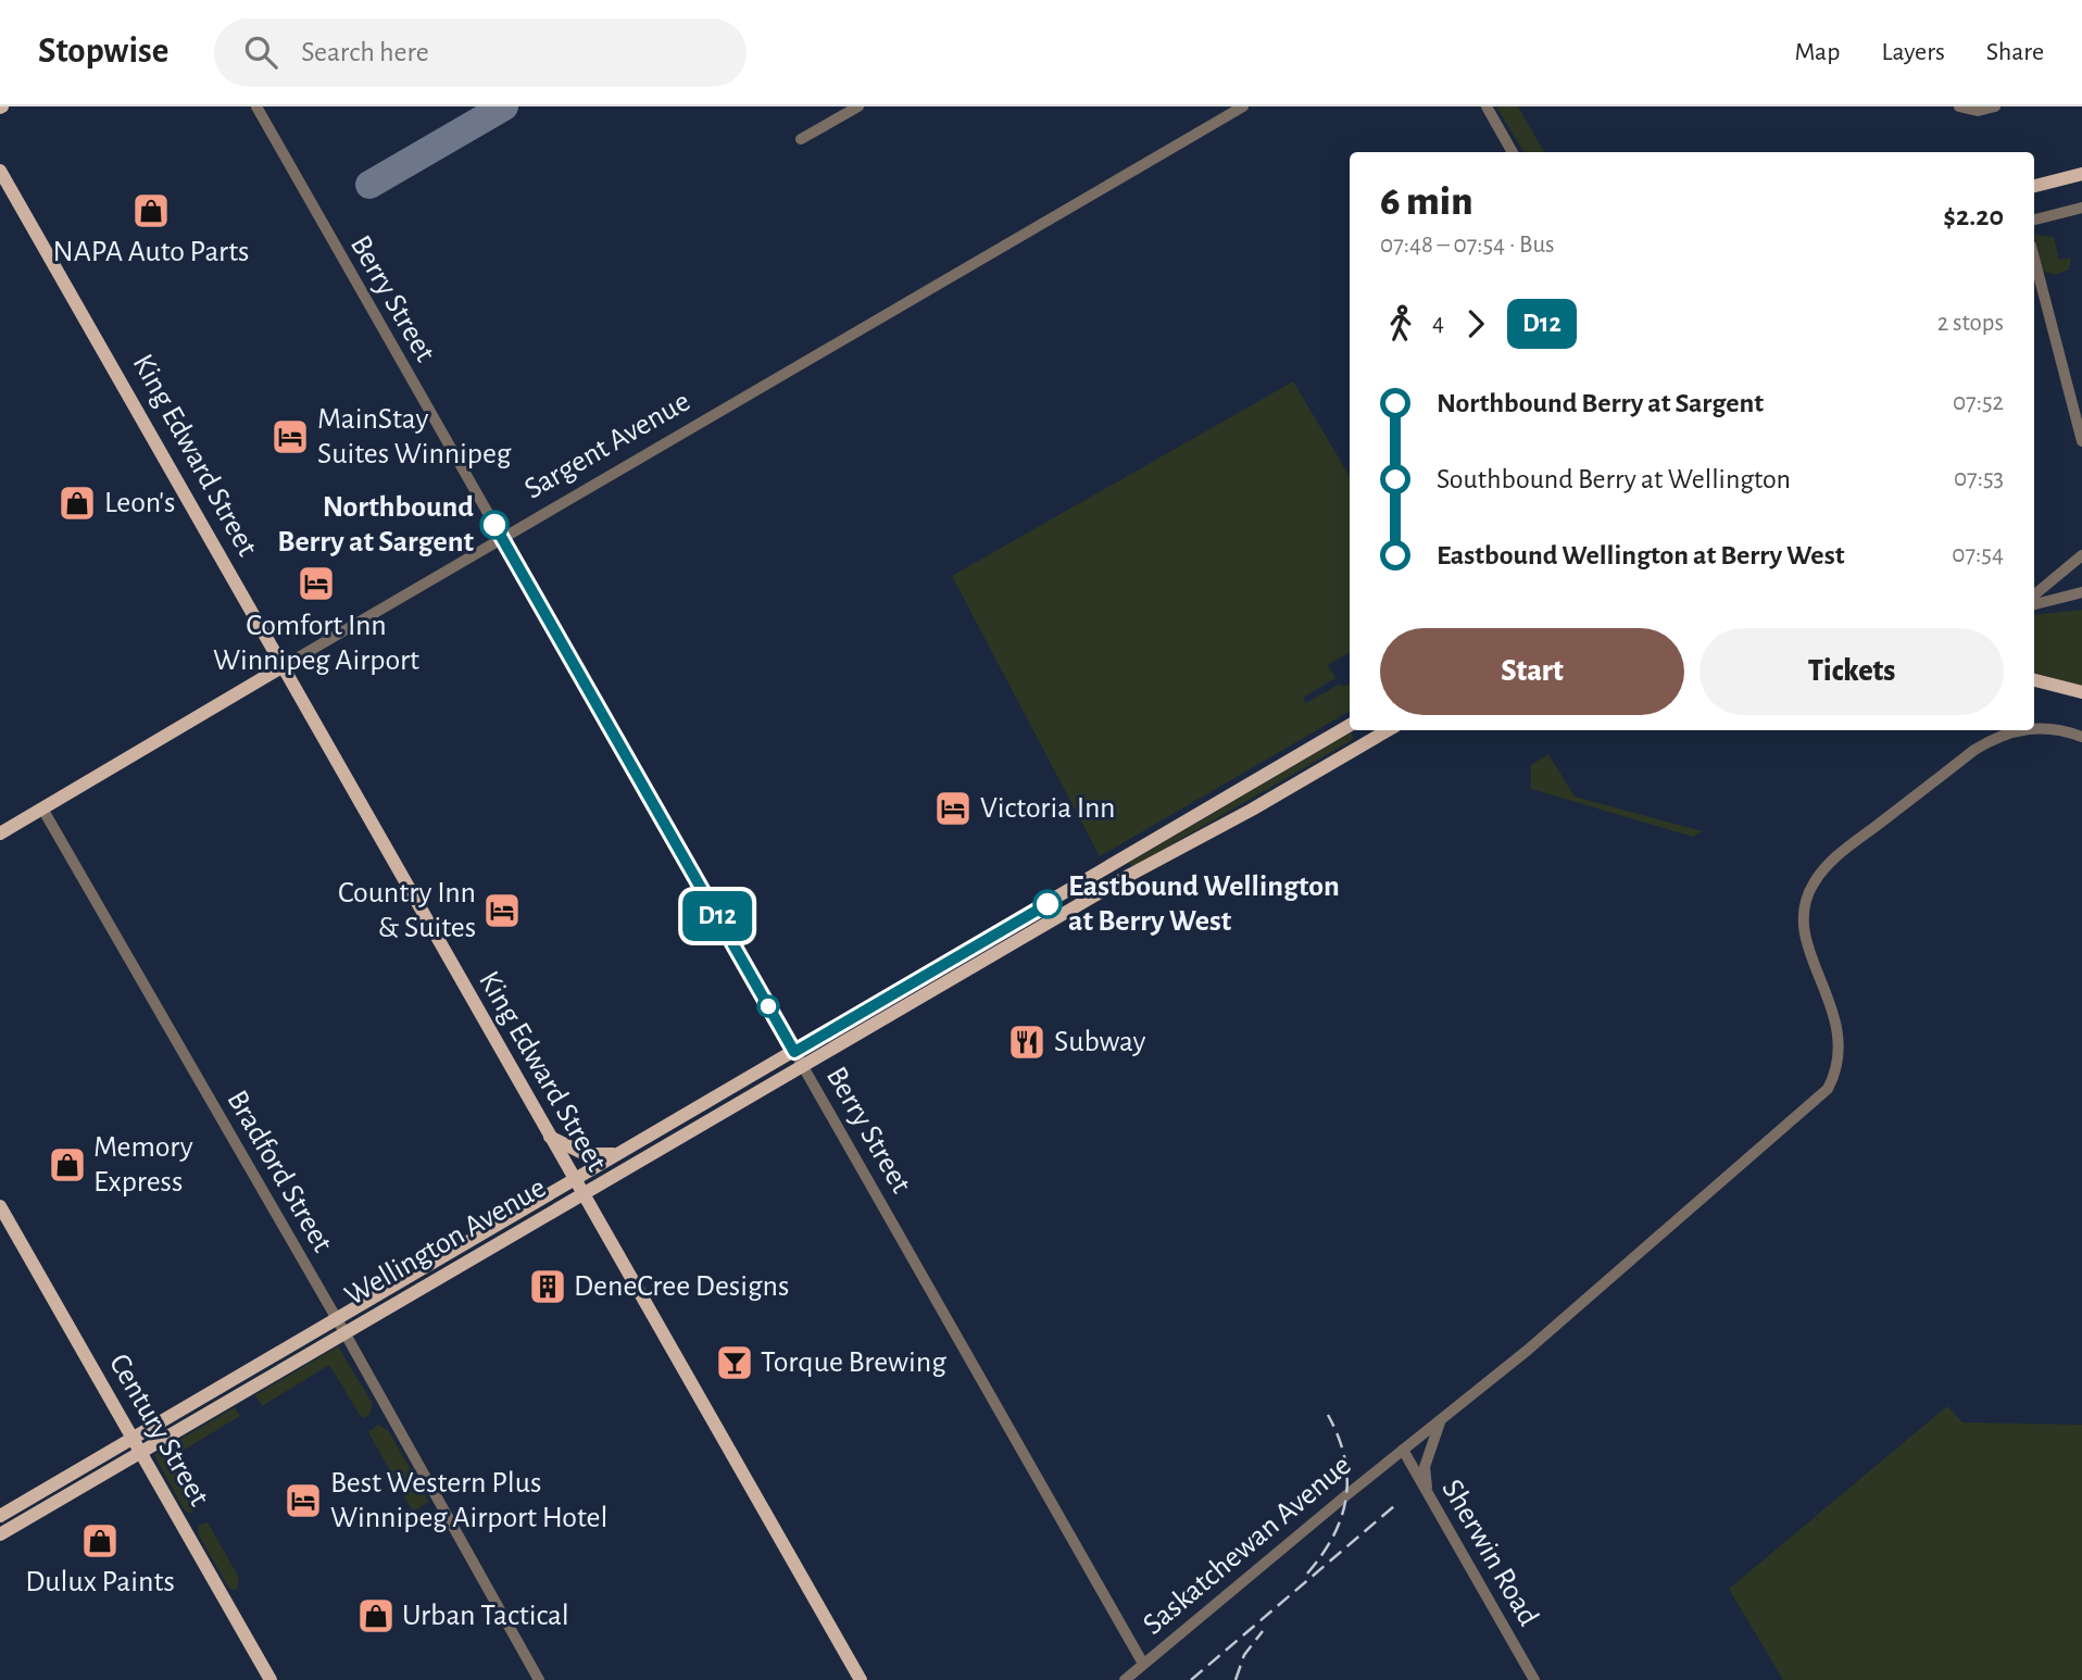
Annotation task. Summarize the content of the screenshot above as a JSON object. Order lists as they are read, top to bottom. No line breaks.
{"streets":{"main road":["Sargent Avenue","King Edward Street","Wellington Avenue","Century Street"],"street":["Berry Street","Bradford Street","Saskatchewan Avenue","Sherwin Road"]},"crossings":[["Berry Street","Sargent Avenue"],["Berry Street","Wellington Avenue"],["Berry Street","Saskatchewan Avenue"],["Sargent Avenue","King Edward Street"],["Sargent Avenue","Bradford Street"],["King Edward Street","Wellington Avenue"],["Bradford Street","Wellington Avenue"],["Wellington Avenue","Century Street"],["Saskatchewan Avenue","Sherwin Road"]],"places":{"shop":["NAPA Auto Parts","Leon's","Memory Express","Dulux Paints","Urban Tactical"],"hotel":["MainStay Suites Winnipeg","Comfort Inn Winnipeg Airport","Victoria Inn","Country Inn & Suites","Best Western Plus Winnipeg Airport Hotel"],"other":["Northbound Berry at Sargent","Eastbound Wellington at Berry West"],"restaurant":["Subway"],"building":["DeneCree Designs"],"bar":["Torque Brewing"]},"lines":["bus line D12"],"page":{"header":"Stopwise","search":"Search here","nav":["Map","Layers","Share"],"on_map":"D12","heading":["6 min","07:48 – 07:54 · Bus","$2.20"],"legs":["4","D12","2 stops"],"list":[{"name":"Northbound Berry at Sargent","value":"07:52"},{"name":"Southbound Berry at Wellington","value":"07:53"},{"name":"Eastbound Wellington at Berry West","value":"07:54"}],"buttons":["Start","Tickets"]}}
